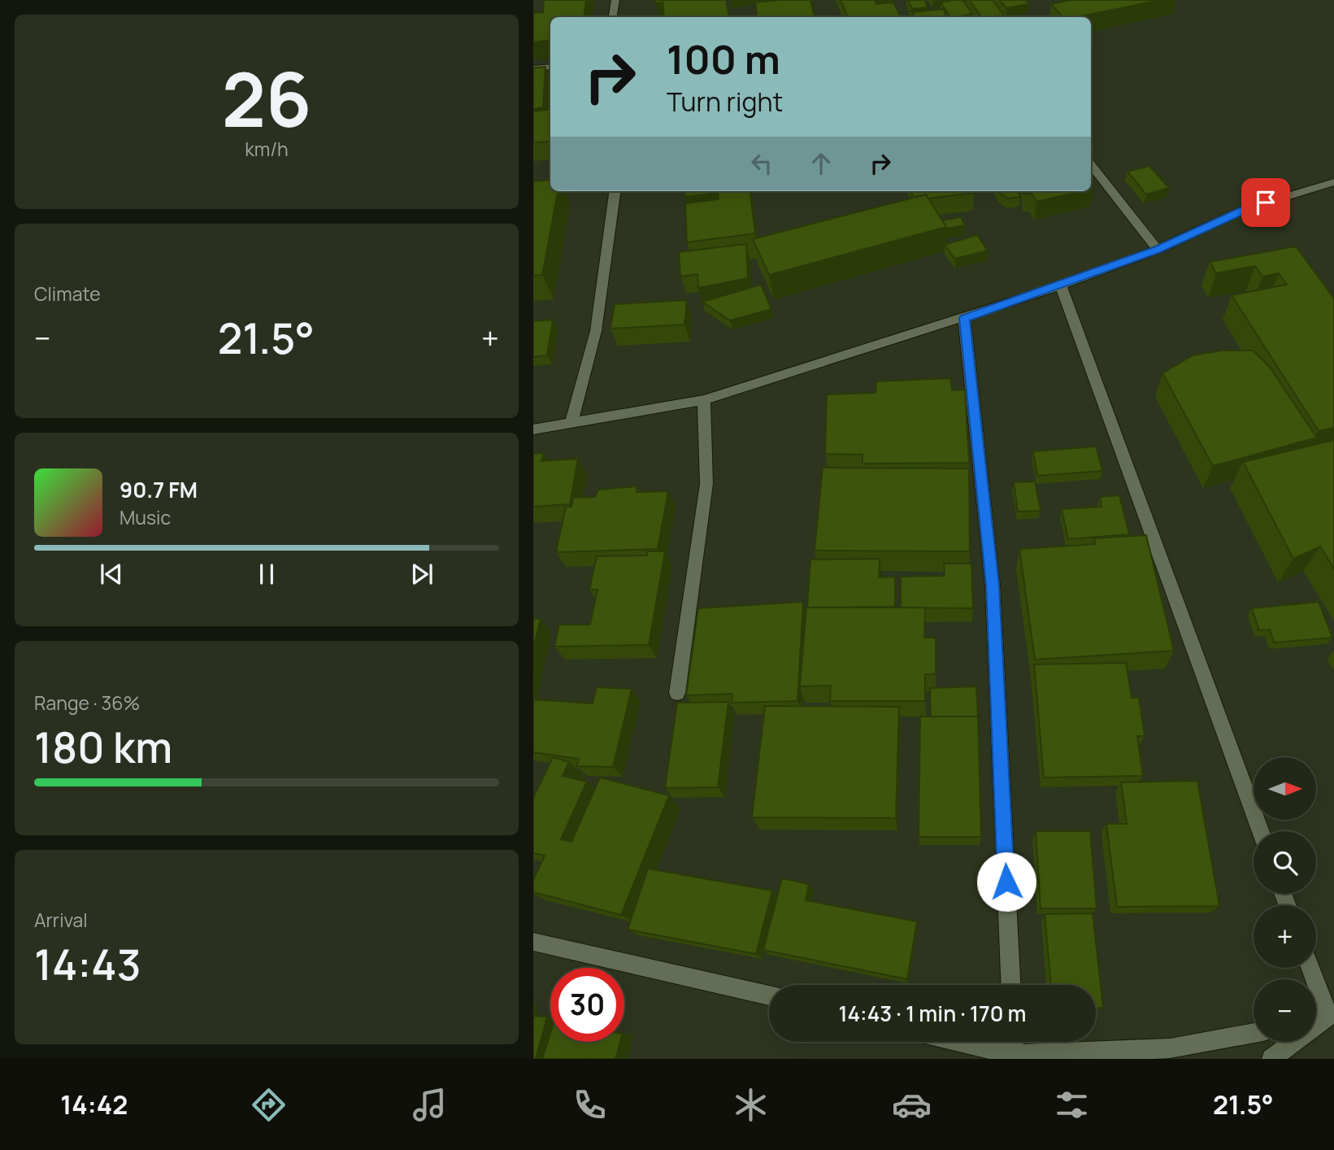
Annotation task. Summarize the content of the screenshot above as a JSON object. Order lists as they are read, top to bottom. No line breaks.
{"north":"right","page":{"tile":[["26","km/h"],"Climate",["Range · 36%","180 km"],["Arrival","14:43"]],"turn":["100 m","Turn right"],"heat":["−","21.5°","+"],"song":["90.7 FM","Music"],"map_buttons":["+","−"],"limit":"30","trip":"14:43 · 1 min · 170 m","tabs":["14:42","21.5°"]}}
